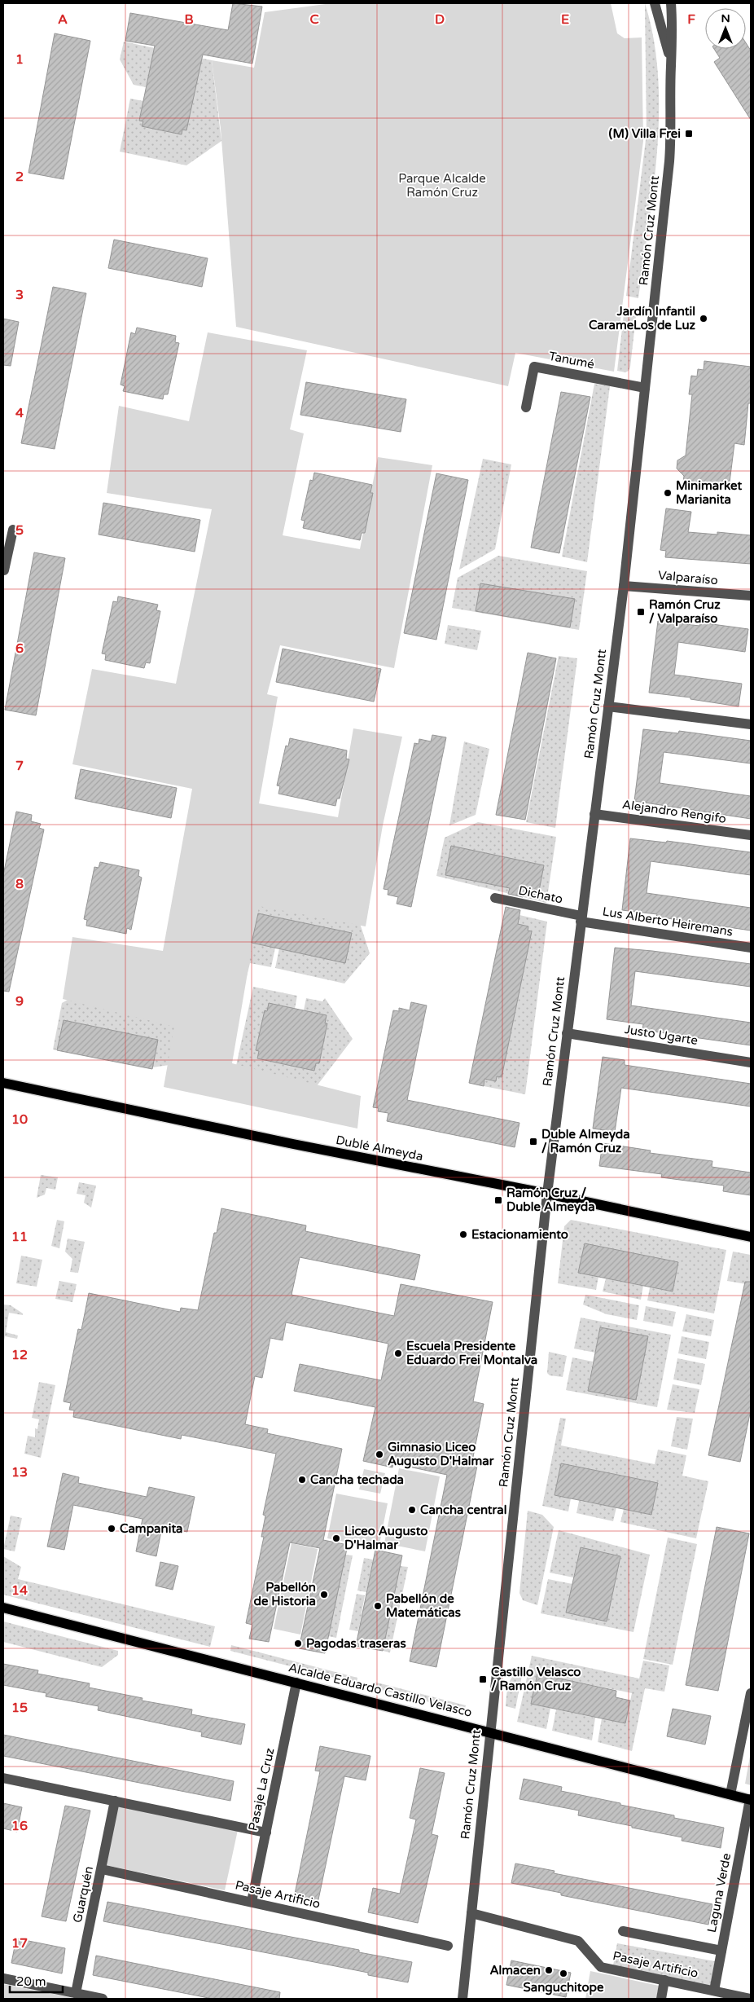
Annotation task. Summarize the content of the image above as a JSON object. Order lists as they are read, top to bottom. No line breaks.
{"streets":{"main road":["Dublé Almeyda","Alcalde Eduardo Castillo Velasco"],"street":["Ramón Cruz Montt","Tanumé","Valparaíso","Alejandro Rengifo","Dichato","Lus Alberto Heiremans","Justo Ugarte","Pasaje La Cruz","Laguna Verde","Guarquén","Pasaje Artificio"]},"crossings":[["Ramón Cruz Montt","Tanumé"],["Ramón Cruz Montt","Valparaíso"],["Ramón Cruz Montt","Alejandro Rengifo"],["Ramón Cruz Montt","Dichato"],["Ramón Cruz Montt","Lus Alberto Heiremans"],["Ramón Cruz Montt","Justo Ugarte"],["Ramón Cruz Montt","Dublé Almeyda"],["Ramón Cruz Montt","Alcalde Eduardo Castillo Velasco"],["Ramón Cruz Montt","Pasaje Artificio"],["Dichato","Lus Alberto Heiremans"],["Alcalde Eduardo Castillo Velasco","Pasaje La Cruz"],["Alcalde Eduardo Castillo Velasco","Laguna Verde"],["Pasaje La Cruz","Pasaje Artificio"],["Laguna Verde","Pasaje Artificio"],["Guarquén","Pasaje Artificio"]],"parks":["Parque Alcalde Ramón Cruz"],"places":{"transit":["(M) Villa Frei","Ramón Cruz / Valparaíso","Duble Almeyda / Ramón Cruz","Ramón Cruz / Duble Almeyda","Castillo Velasco / Ramón Cruz"],"other":["Jardín Infantil CarameLos de Luz","Minimarket Marianita","Estacionamiento","Escuela Presidente Eduardo Frei Montalva","Gimnasio Liceo Augusto D'Halmar","Cancha techada","Cancha central","Campanita","Liceo Augusto D'Halmar","Pabellón de Historia","Pabellón de Matemáticas","Pagodas traseras","Almacen","Sanguchitope"]},"scale_bar":"20 m","north":"top","grid":{"columns":["A","B","C","D","E","F"],"rows":["1","2","3","4","5","6","7","8","9","10","11","12","13","14","15","16","17"]}}
